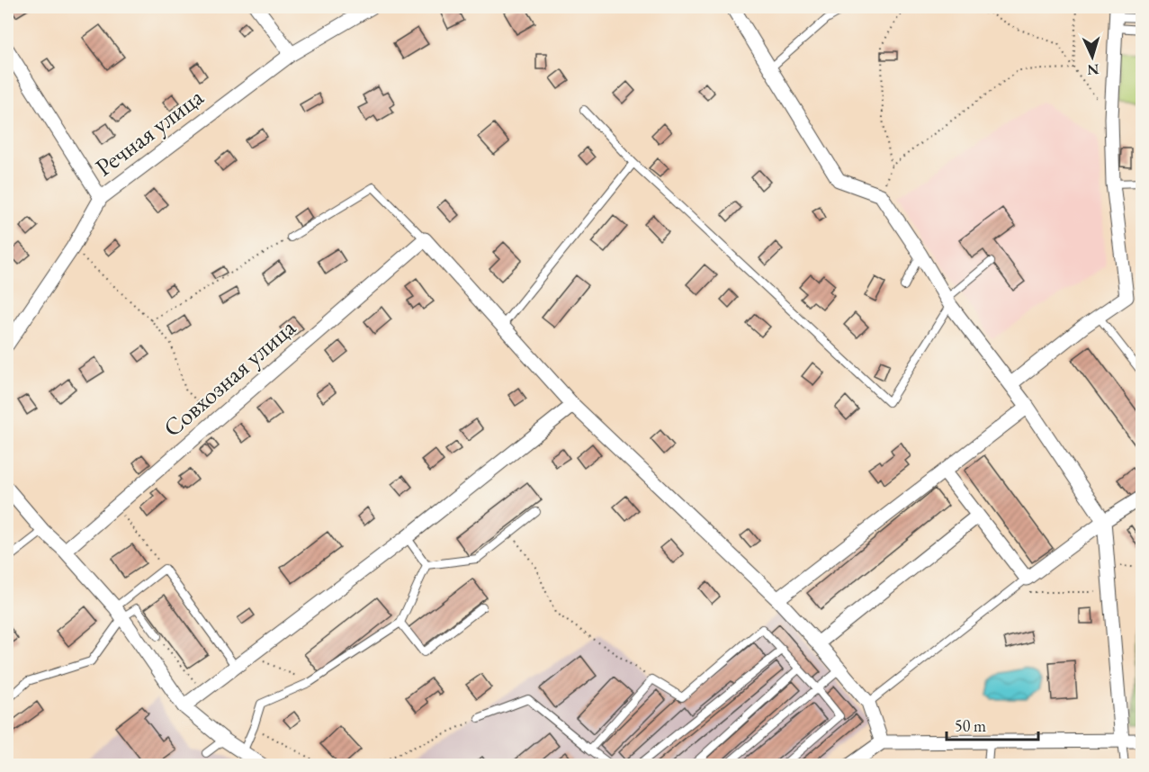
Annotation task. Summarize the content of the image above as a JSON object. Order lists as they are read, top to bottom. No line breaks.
{"streets":{"street":["Речная улица","Совхозная улица"]},"scale_bar":"50 m","north":"bottom"}
